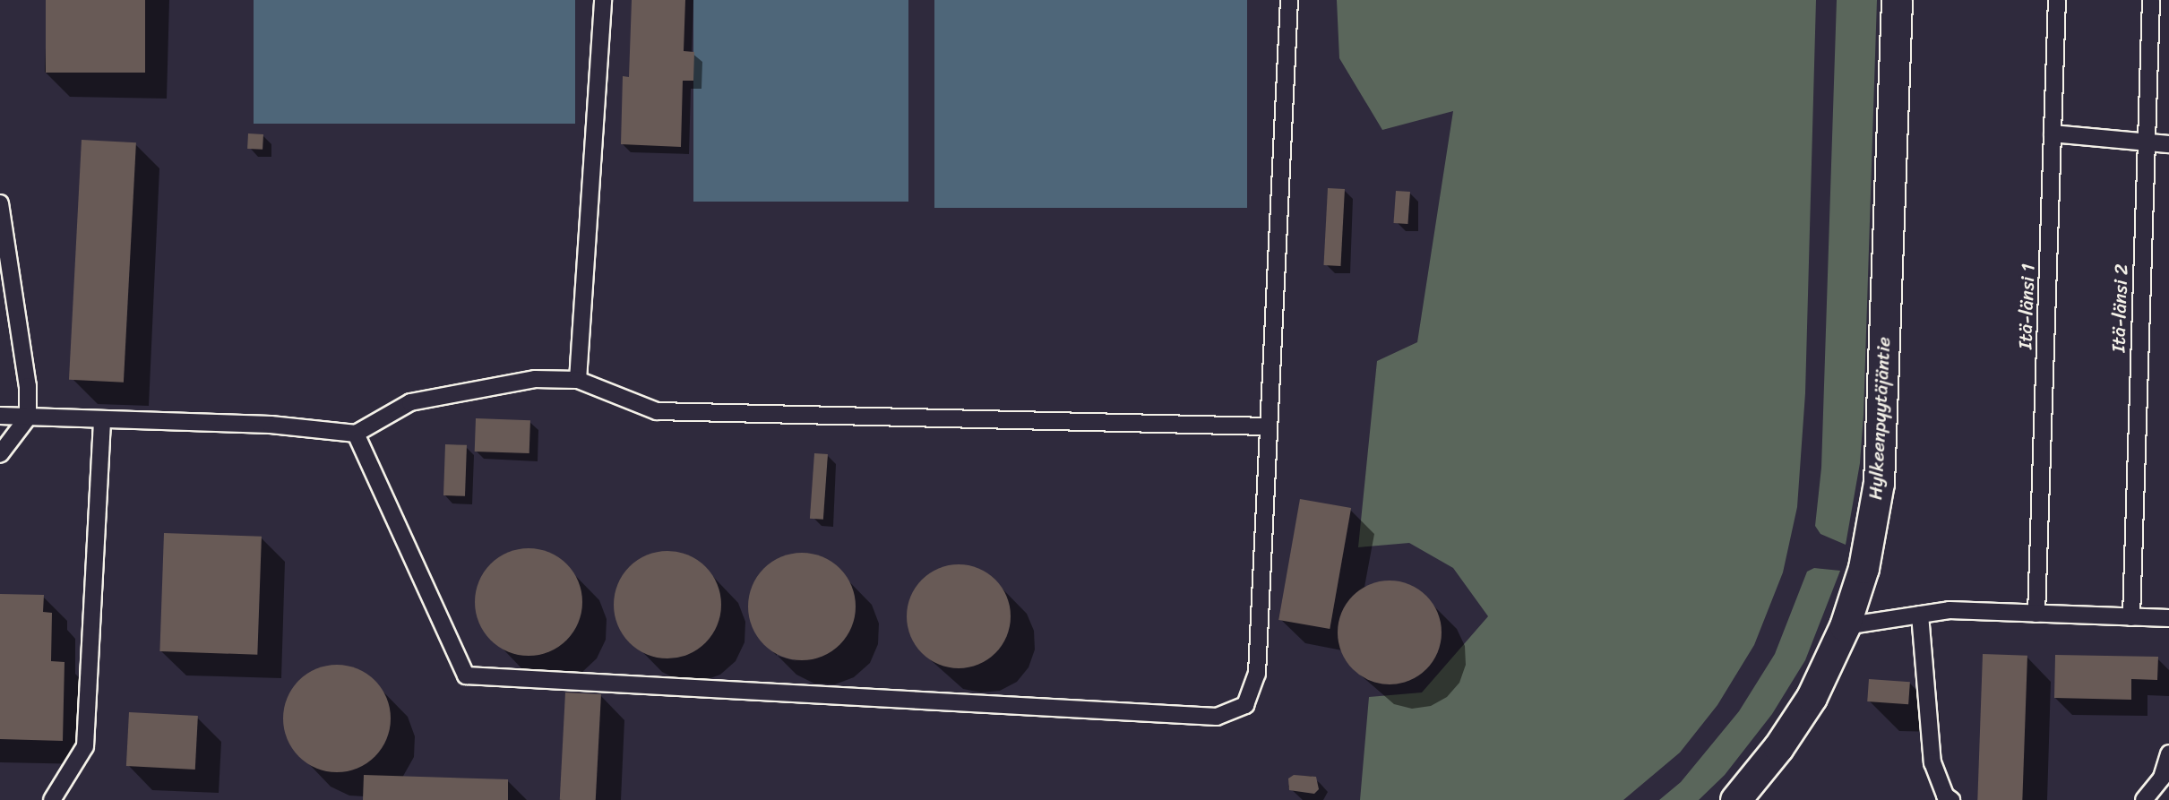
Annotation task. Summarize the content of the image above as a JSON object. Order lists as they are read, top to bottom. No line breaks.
{"streets":{"street":["Hylkeenpyytäjäntie"],"lane":["Itä-länsi 1","Itä-länsi 2"]}}
